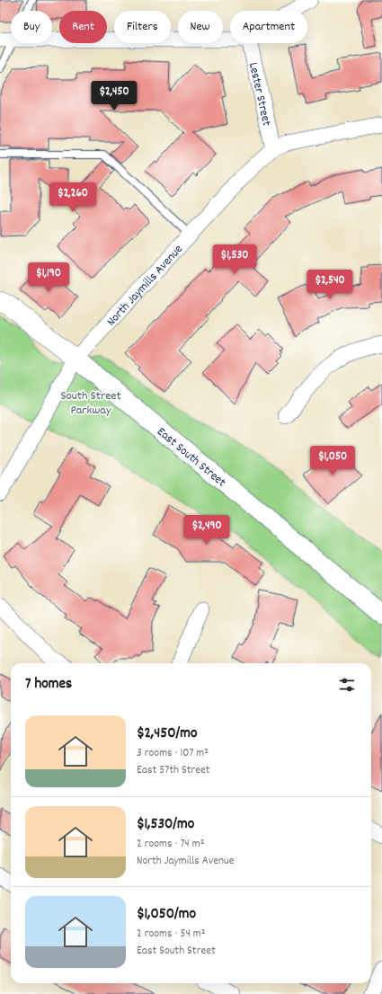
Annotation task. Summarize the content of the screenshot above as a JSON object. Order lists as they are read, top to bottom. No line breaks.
{"streets":{"street":["Lester Street","North Jaymills Avenue","East South Street"]},"crossings":[["Lester Street","North Jaymills Avenue"],["North Jaymills Avenue","East South Street"]],"parks":["South Street Parkway"],"page":{"chip":["Buy","Rent","Filters","New","Apartment"],"price":["$2,450","$2,260","$1,530","$1,190","$2,540","$1,050","$2,490"],"heading":"7 homes","list":[{"name":"$2,450/mo","note":"3 rooms · 107 m² · East 57th Street"},{"name":"$1,530/mo","note":"2 rooms · 74 m² · North Jaymills Avenue"},{"name":"$1,050/mo","note":"2 rooms · 54 m² · East South Street"}]}}
